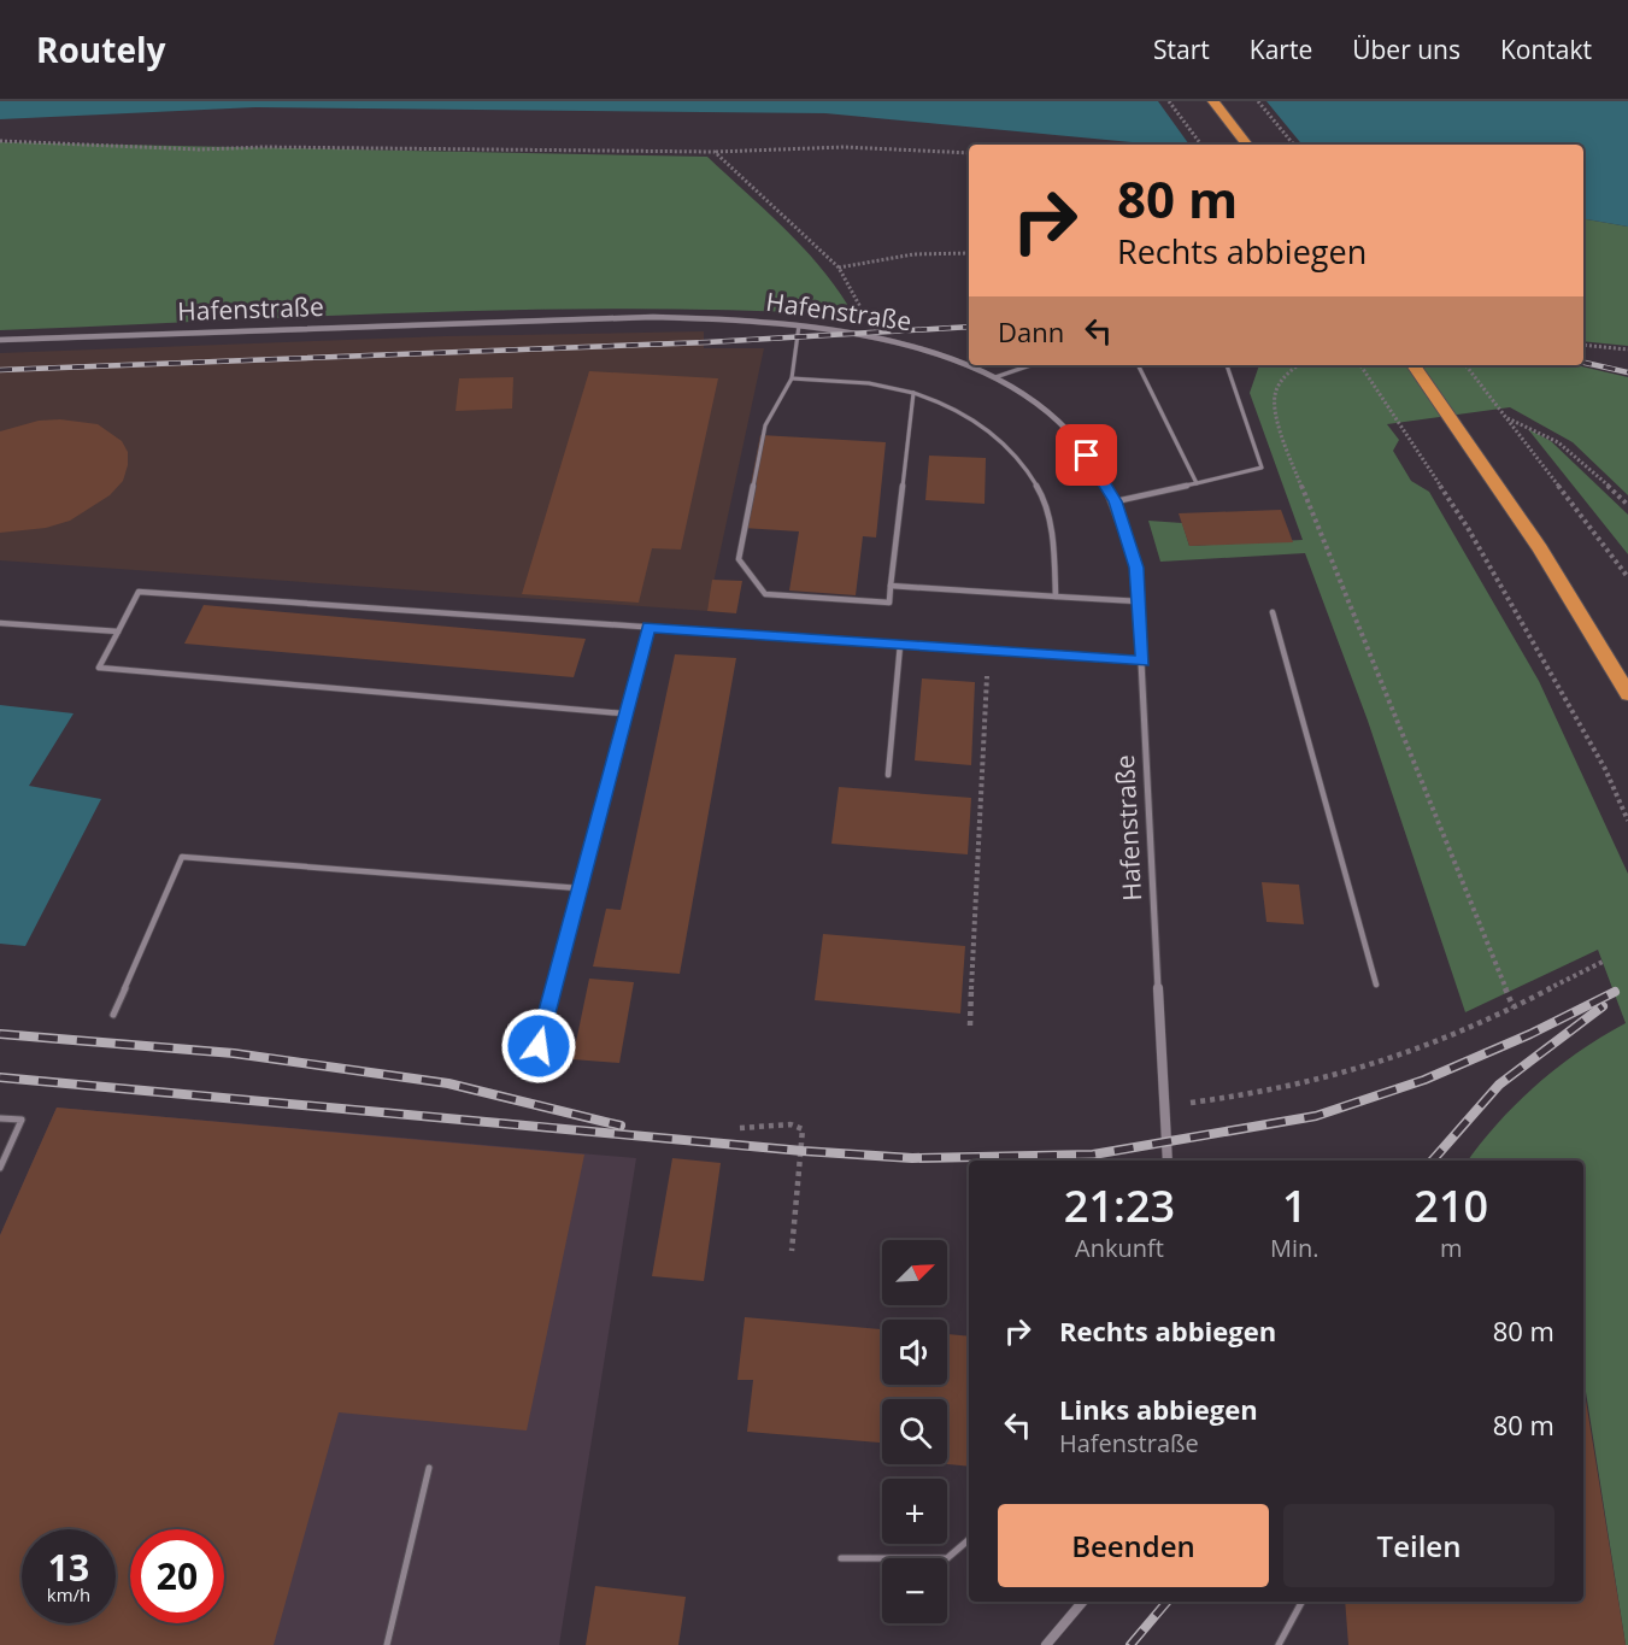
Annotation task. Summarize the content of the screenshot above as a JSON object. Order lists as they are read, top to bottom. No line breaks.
{"streets":{"street":["Hafenstraße"]},"north":"top right","page":{"header":"Routely","nav":["Start","Karte","Über uns","Kontakt"],"turn":["80 m","Rechts abbiegen"],"then":"Dann","eta":["21:23","Ankunft","1","Min.","210","m"],"map_buttons":["+","−"],"list":[{"name":"Rechts abbiegen","value":"80 m"},{"name":"Links abbiegen","note":"Hafenstraße","value":"80 m"}],"buttons":["Beenden","Teilen"],"speed":"13 km/h","limit":"20"}}
